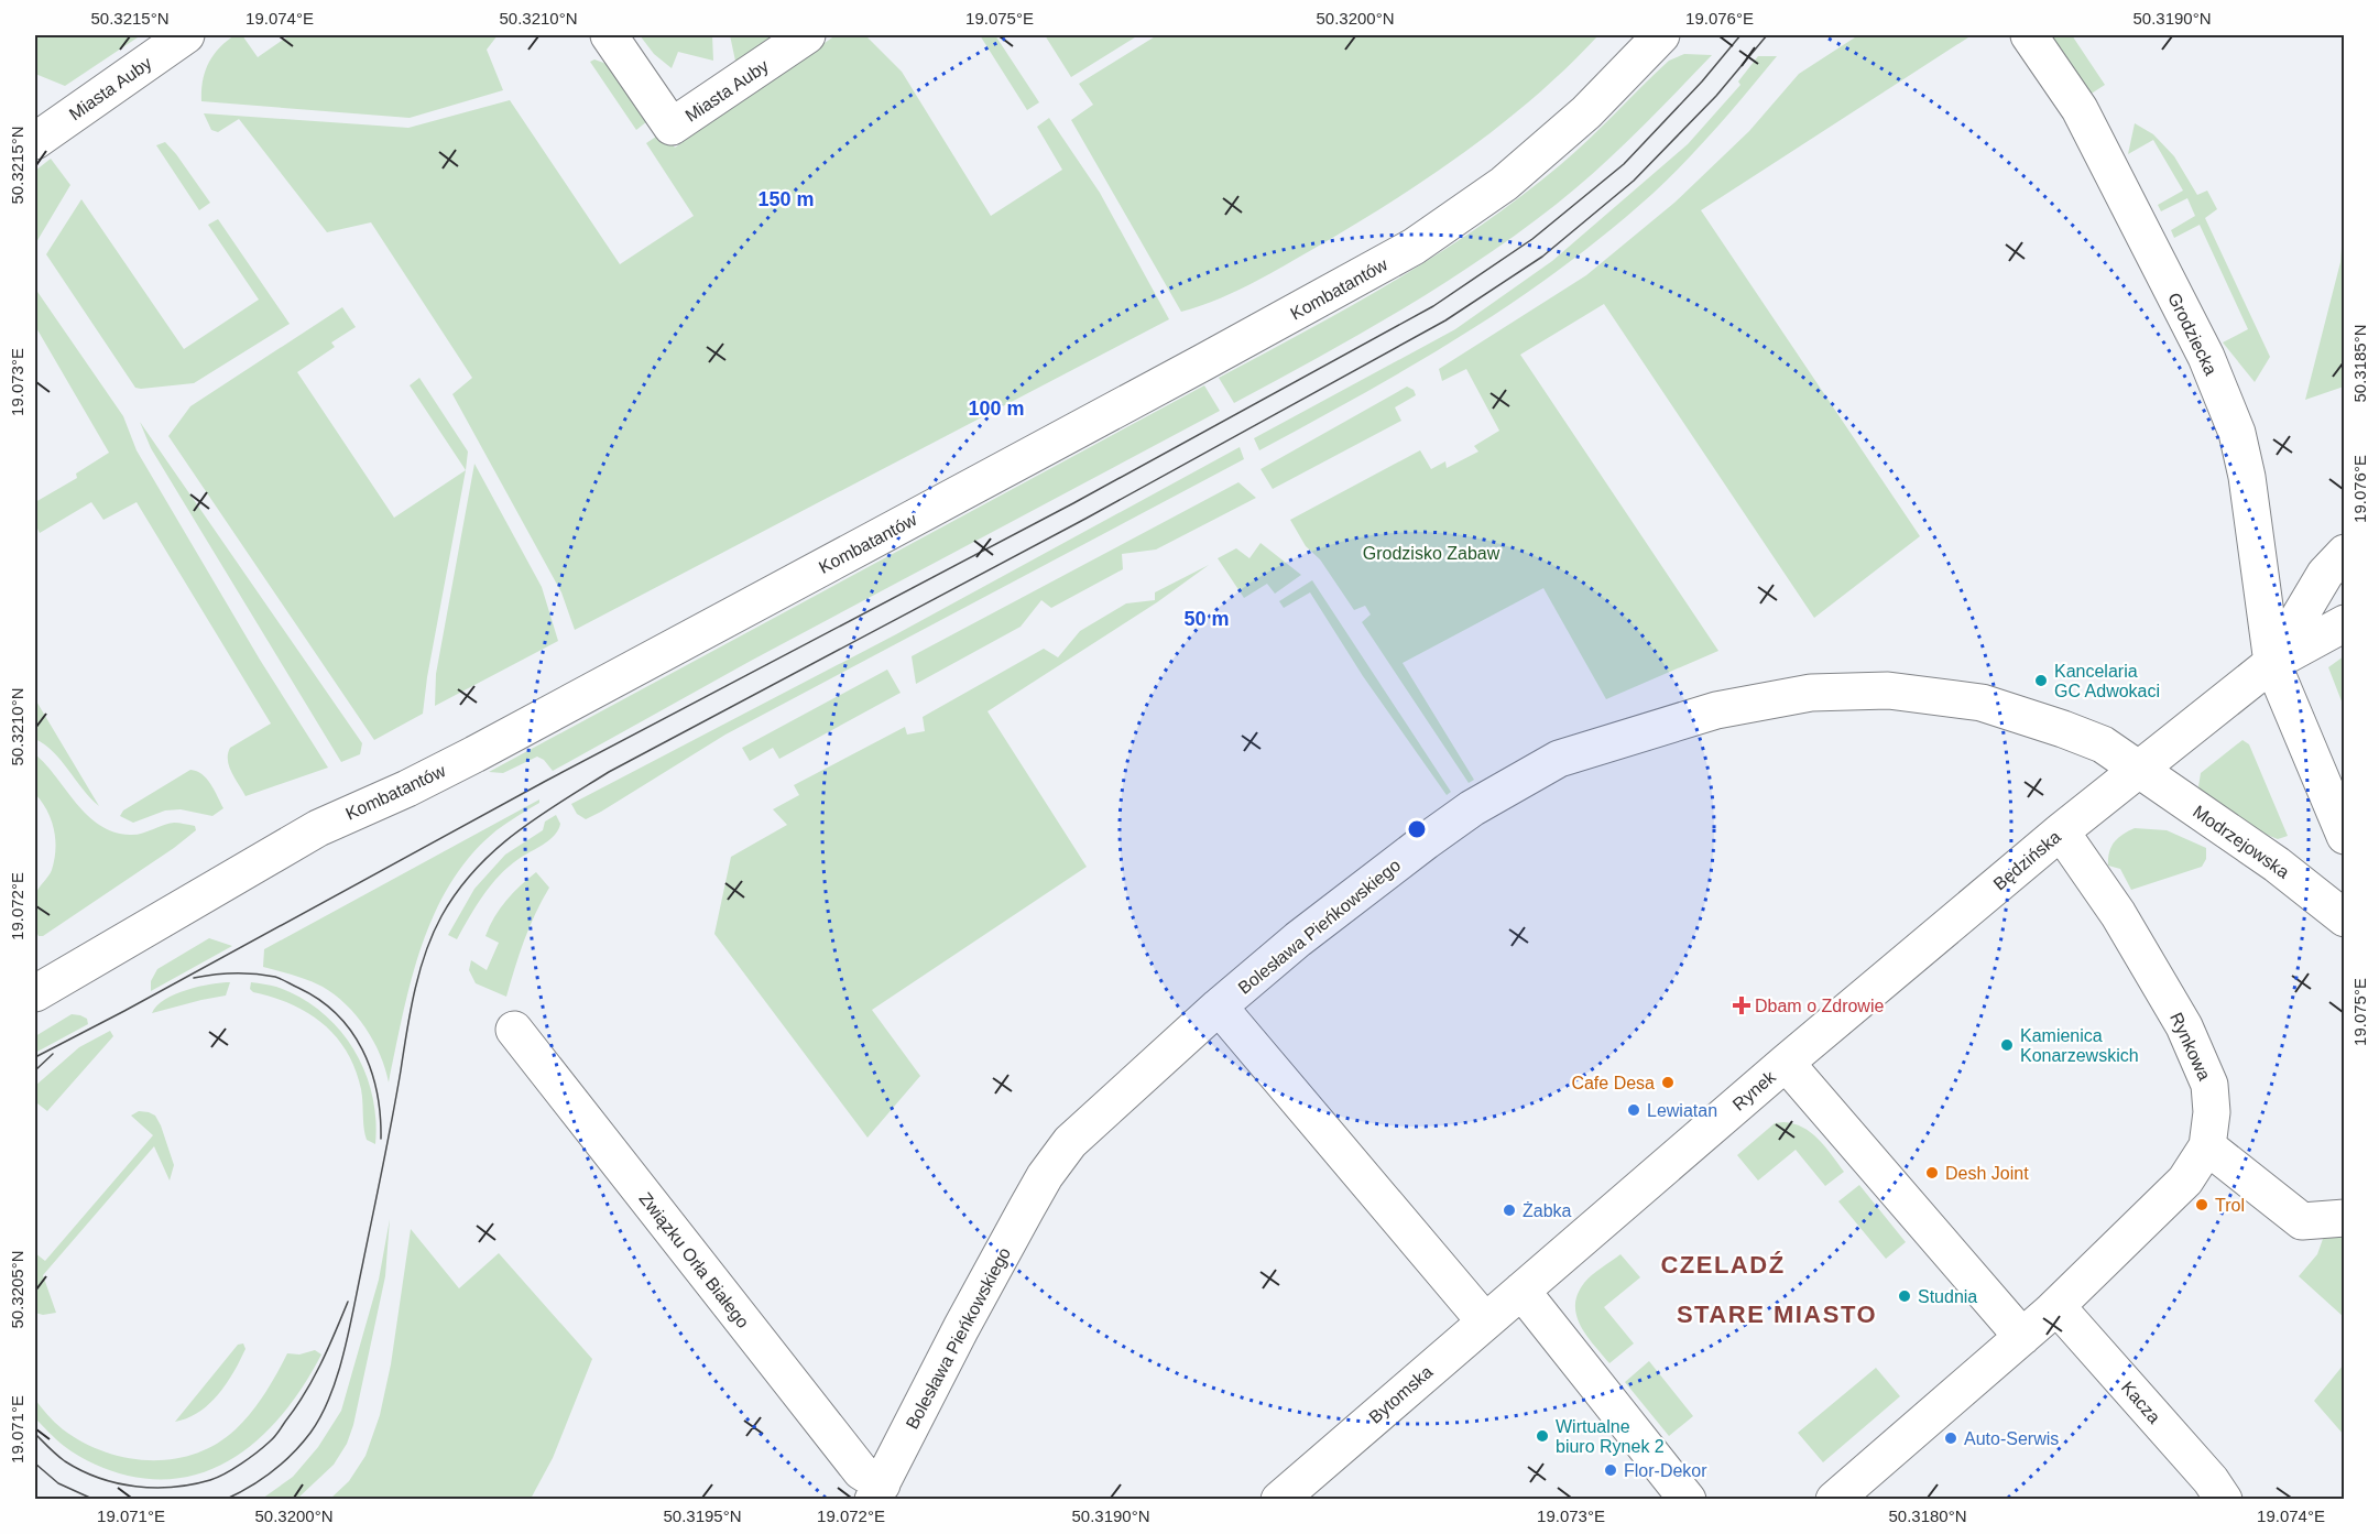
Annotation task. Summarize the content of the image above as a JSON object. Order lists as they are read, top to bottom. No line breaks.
{"streets":{"street":["Miasta Auby","Kombatantów","Grodziecka","Modrzejowska","Będzińska","Bolesława Pieńkowskiego","Rynkowa","Rynek","Związku Orła Białego","Bytomska","Kacza"]},"crossings":[["Grodziecka","Będzińska"],["Modrzejowska","Będzińska"],["Modrzejowska","Bolesława Pieńkowskiego"],["Będzińska","Bolesława Pieńkowskiego"],["Będzińska","Rynkowa"],["Będzińska","Rynek"],["Bolesława Pieńkowskiego","Związku Orła Białego"],["Rynkowa","Rynek"],["Rynkowa","Kacza"],["Rynek","Bytomska"]],"districts":["CZELADŹ","STARE MIASTO"],"parks":["Grodzisko Zabaw"],"places":{"other":["Kancelaria GC Adwokaci","Kamienica Konarzewskich","Cafe Desa","Lewiatan","Desh Joint","Trol","Żabka","Studnia","Wirtualne biuro Rynek 2","Auto-Serwis","Flor-Dekor"],"health":["Dbam o Zdrowie"]},"coordinates":["50.3215°N","19.074°E","50.3210°N","19.075°E","50.3200°N","19.076°E","50.3190°N","50.3185°N","19.073°E","19.072°E","50.3205°N","19.071°E","50.3195°N","50.3180°N"],"rings":["150 m","100 m","50 m"]}
